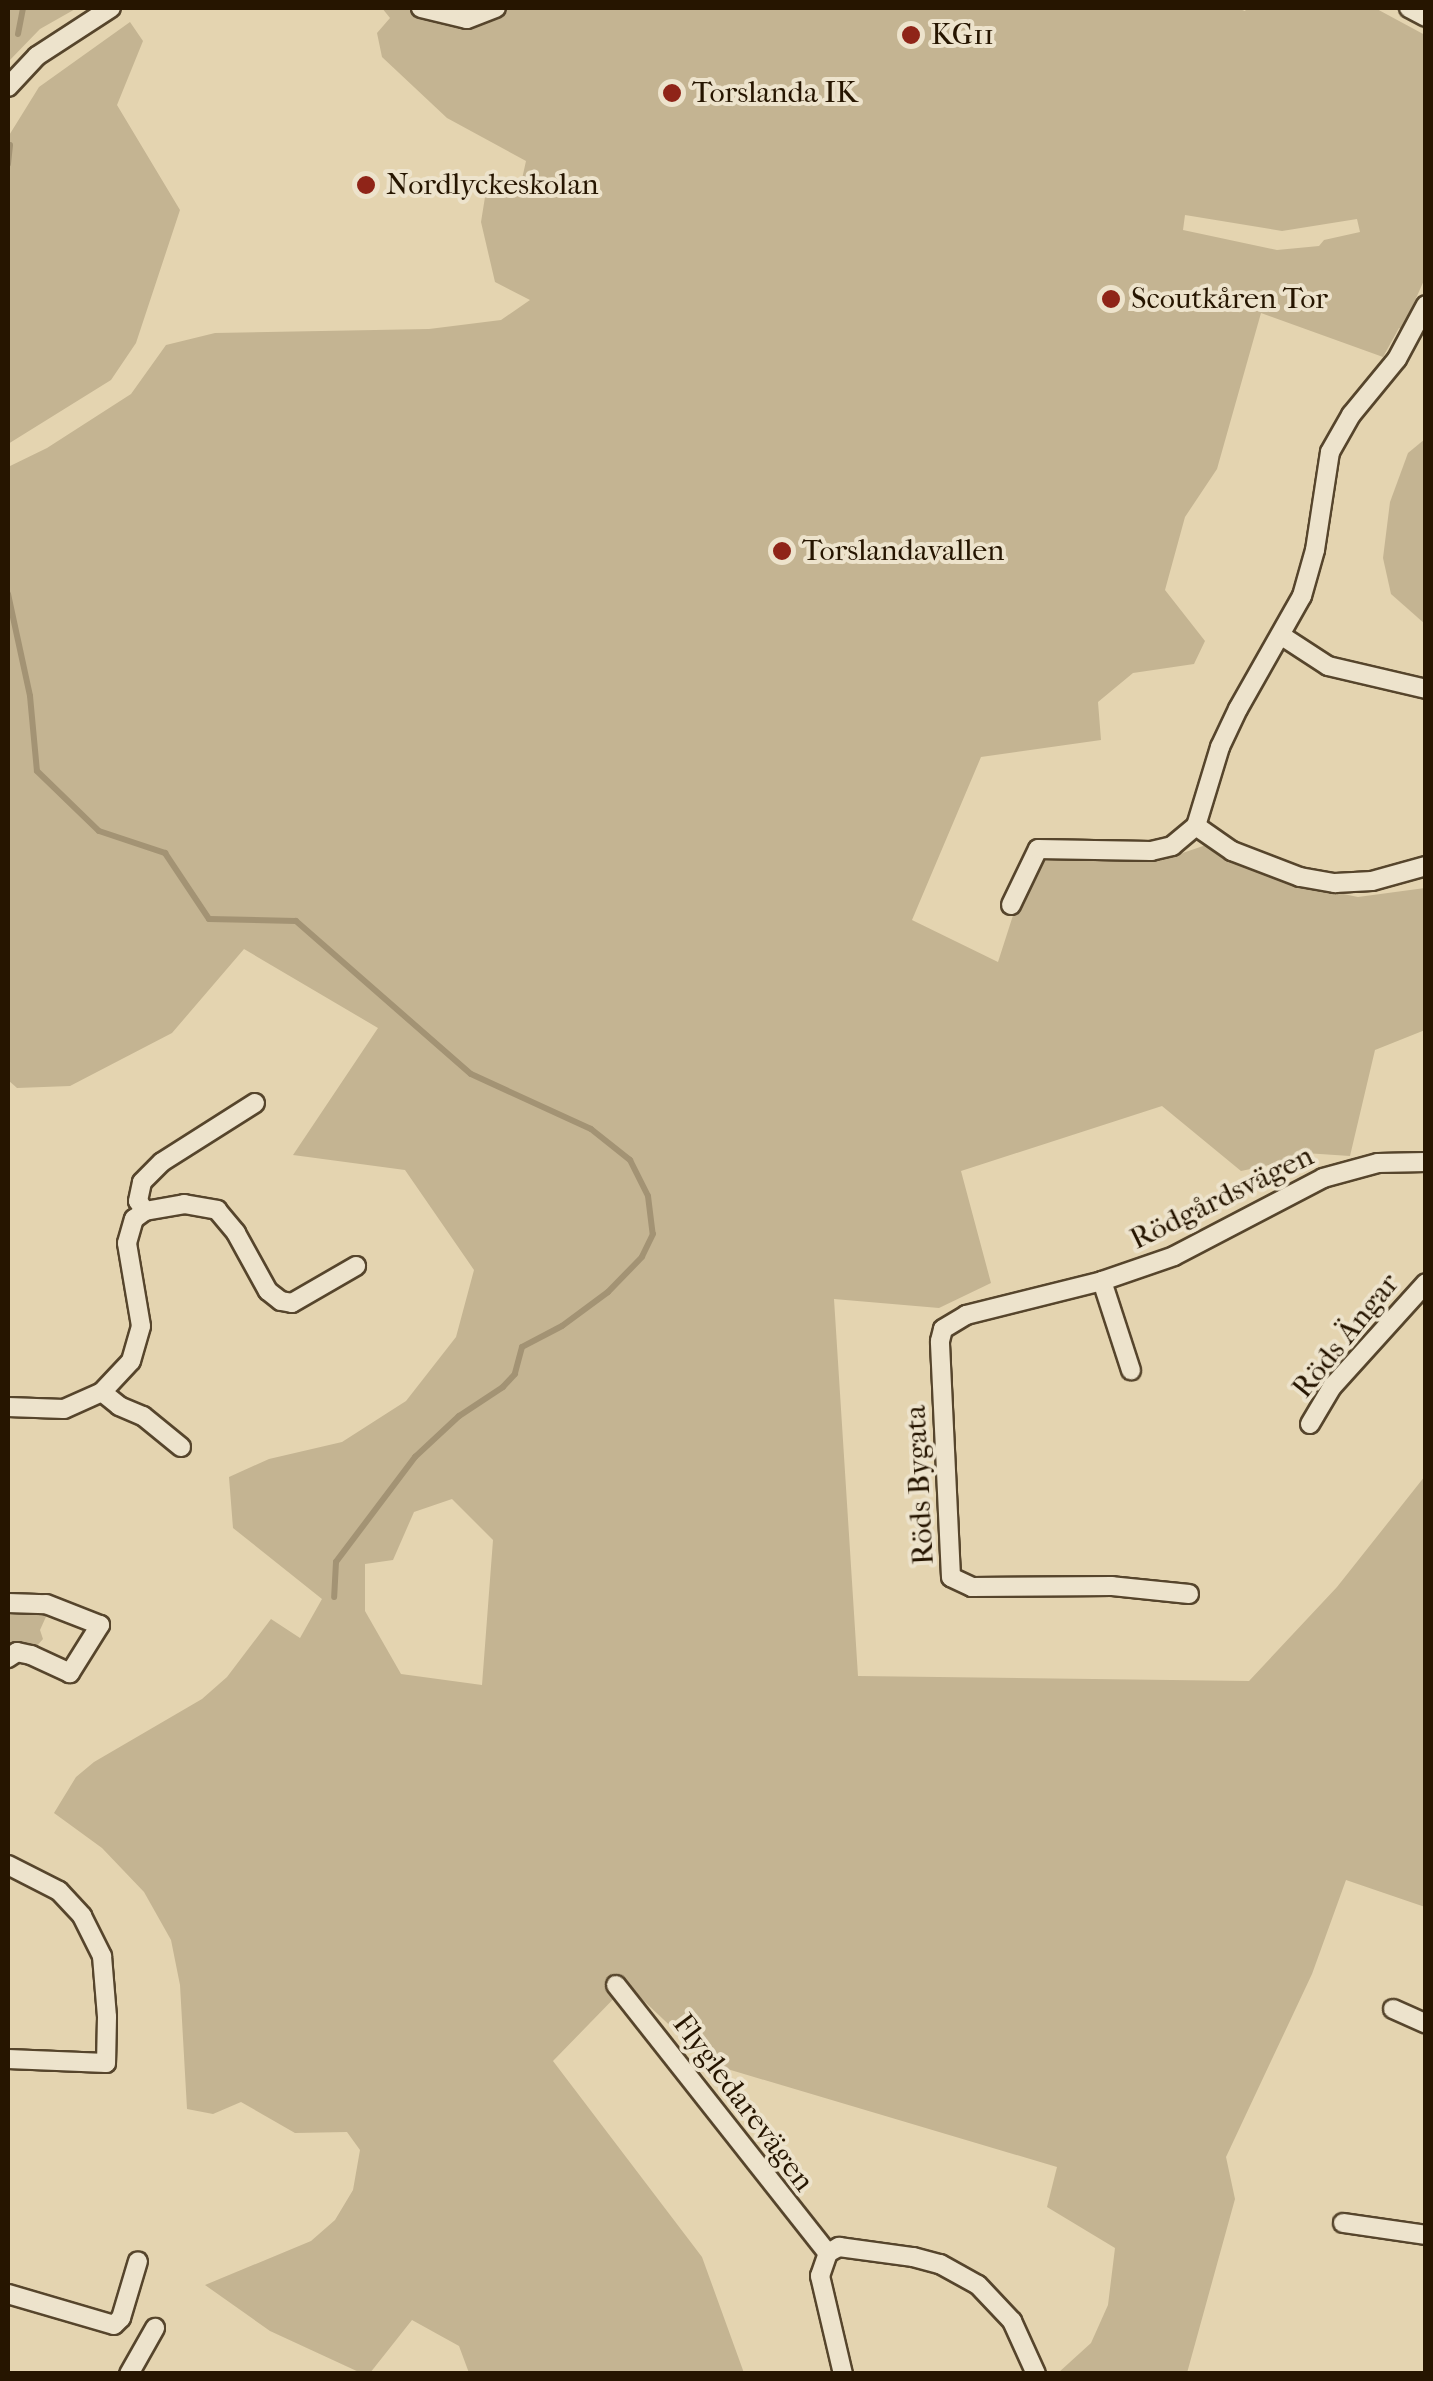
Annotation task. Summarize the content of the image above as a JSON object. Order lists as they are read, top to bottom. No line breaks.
{"streets":{"street":["Rödgårdsvägen","Röds Ängar","Röds Bygata","Flygledarevägen"]},"crossings":[["Rödgårdsvägen","Röds Bygata"]],"places":["KG11","Torslanda IK","Nordlyckeskolan","Scoutkåren Tor","Torslandavallen"]}
